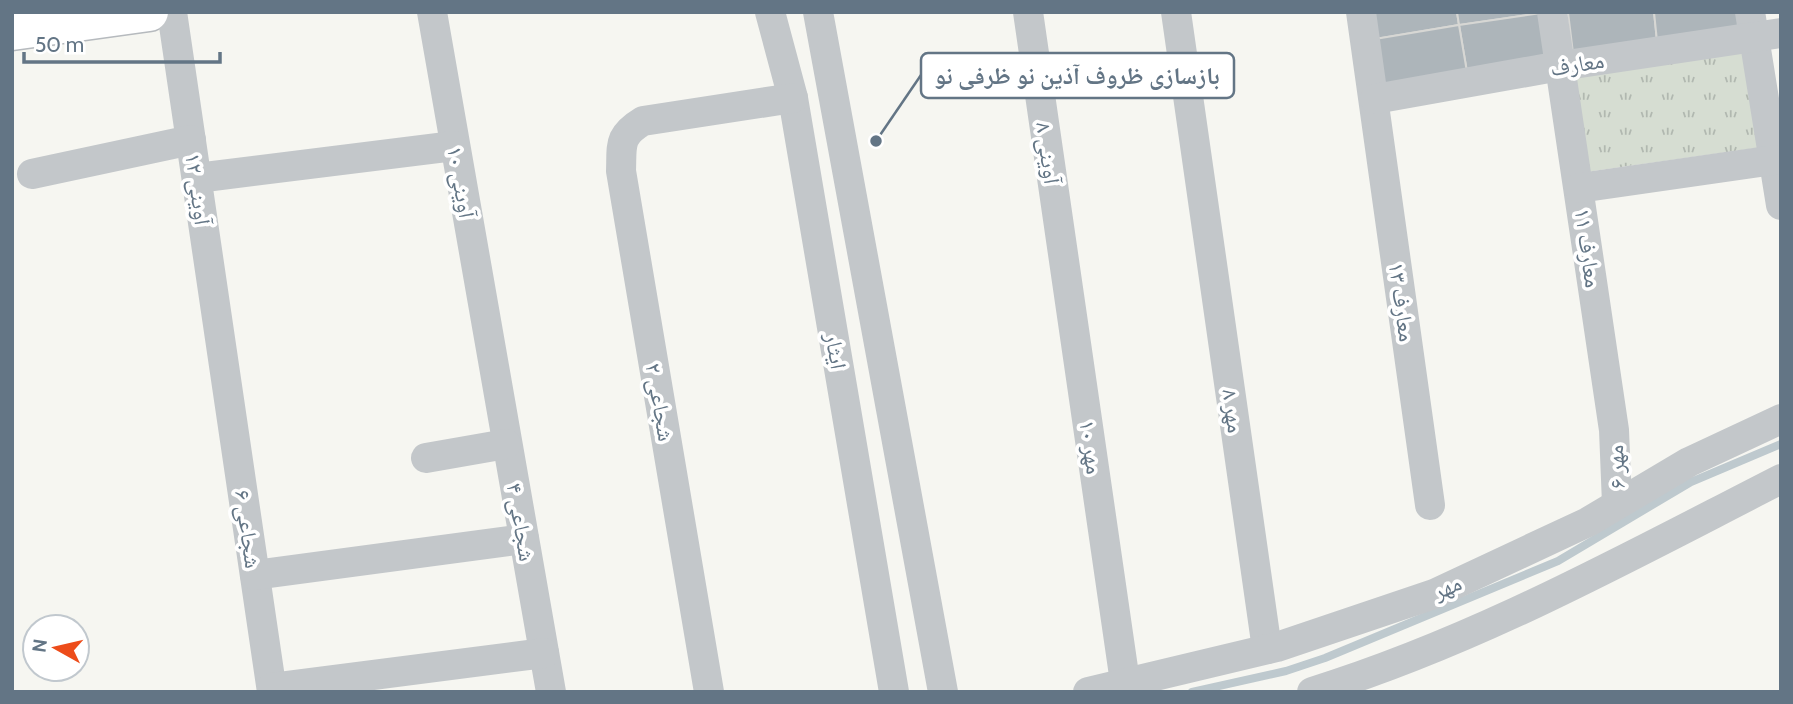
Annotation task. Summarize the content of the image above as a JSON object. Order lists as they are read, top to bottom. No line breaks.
{"streets":{"street":["معارف","۸ آوینی","۱۰ آوینی","۱۲ آوینی","معارف ۱۱","معارف ۱۳","ایثار","شجاعی ۲","مهر ۸","مهر ۱۰","مهر ۶","شجاعی ۴","شجاعی ۶","مهر"]},"crossings":[["معارف","معارف ۱۱"],["معارف","معارف ۱۳"],["۸ آوینی","مهر ۱۰"],["۱۰ آوینی","شجاعی ۴"],["۱۲ آوینی","شجاعی ۶"],["معارف ۱۱","مهر ۶"],["ایثار","شجاعی ۲"],["مهر ۸","مهر"],["مهر ۱۰","مهر"],["مهر ۶","مهر"]],"places":["بازسازی ظروف آذین نو ظرفی نو"],"scale_bar":"50 m","north":"left"}
